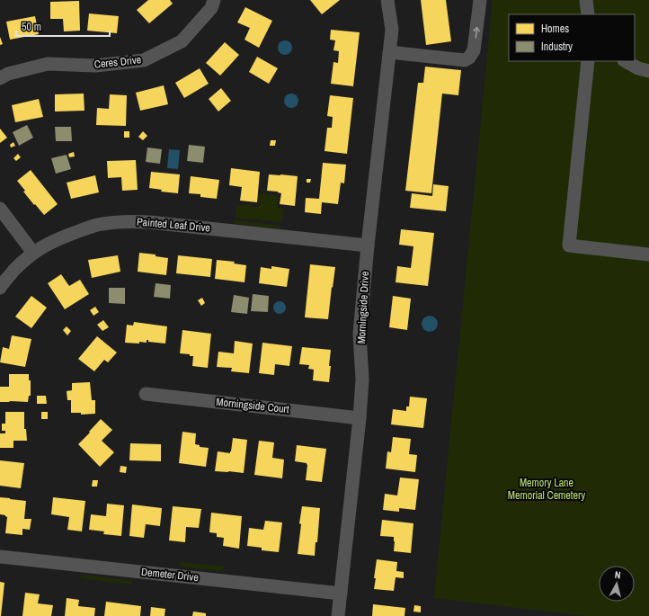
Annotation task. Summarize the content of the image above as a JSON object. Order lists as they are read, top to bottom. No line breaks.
{"streets":{"street":["Ceres Drive","Painted Leaf Drive","Morningside Drive","Morningside Court","Demeter Drive"]},"crossings":[["Painted Leaf Drive","Morningside Drive"],["Morningside Drive","Morningside Court"],["Morningside Drive","Demeter Drive"]],"parks":["Memory Lane Memorial Cemetery"],"legend":["Homes","Industry"],"scale_bar":"50 m","north":"top"}
